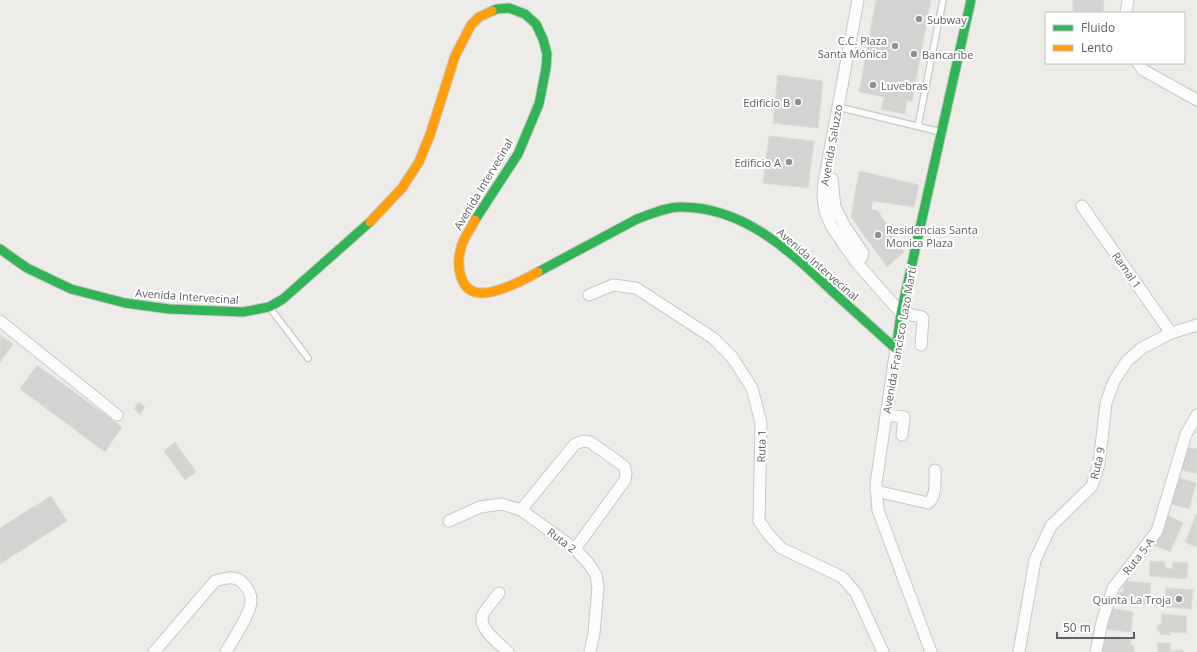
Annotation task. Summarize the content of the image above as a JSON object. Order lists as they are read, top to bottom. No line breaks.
{"streets":{"main road":["Avenida Intervecinal","Avenida Francisco Lazo Martí"],"street":["Avenida Saluzzo","Ramal 1","Ruta 1","Ruta 9","Ruta 2","Ruta 5-A"]},"crossings":[["Avenida Saluzzo","Avenida Francisco Lazo Martí"],["Avenida Intervecinal","Avenida Francisco Lazo Martí"],["Ramal 1","Ruta 9"]],"places":["Subway","C.C. Plaza Santa Mónica","Bancaribe","Luvebras","Edificio B","Edificio A","Residencias Santa Monica Plaza","Quinta La Troja"],"legend":["Fluido","Lento"],"scale_bar":"50 m"}
